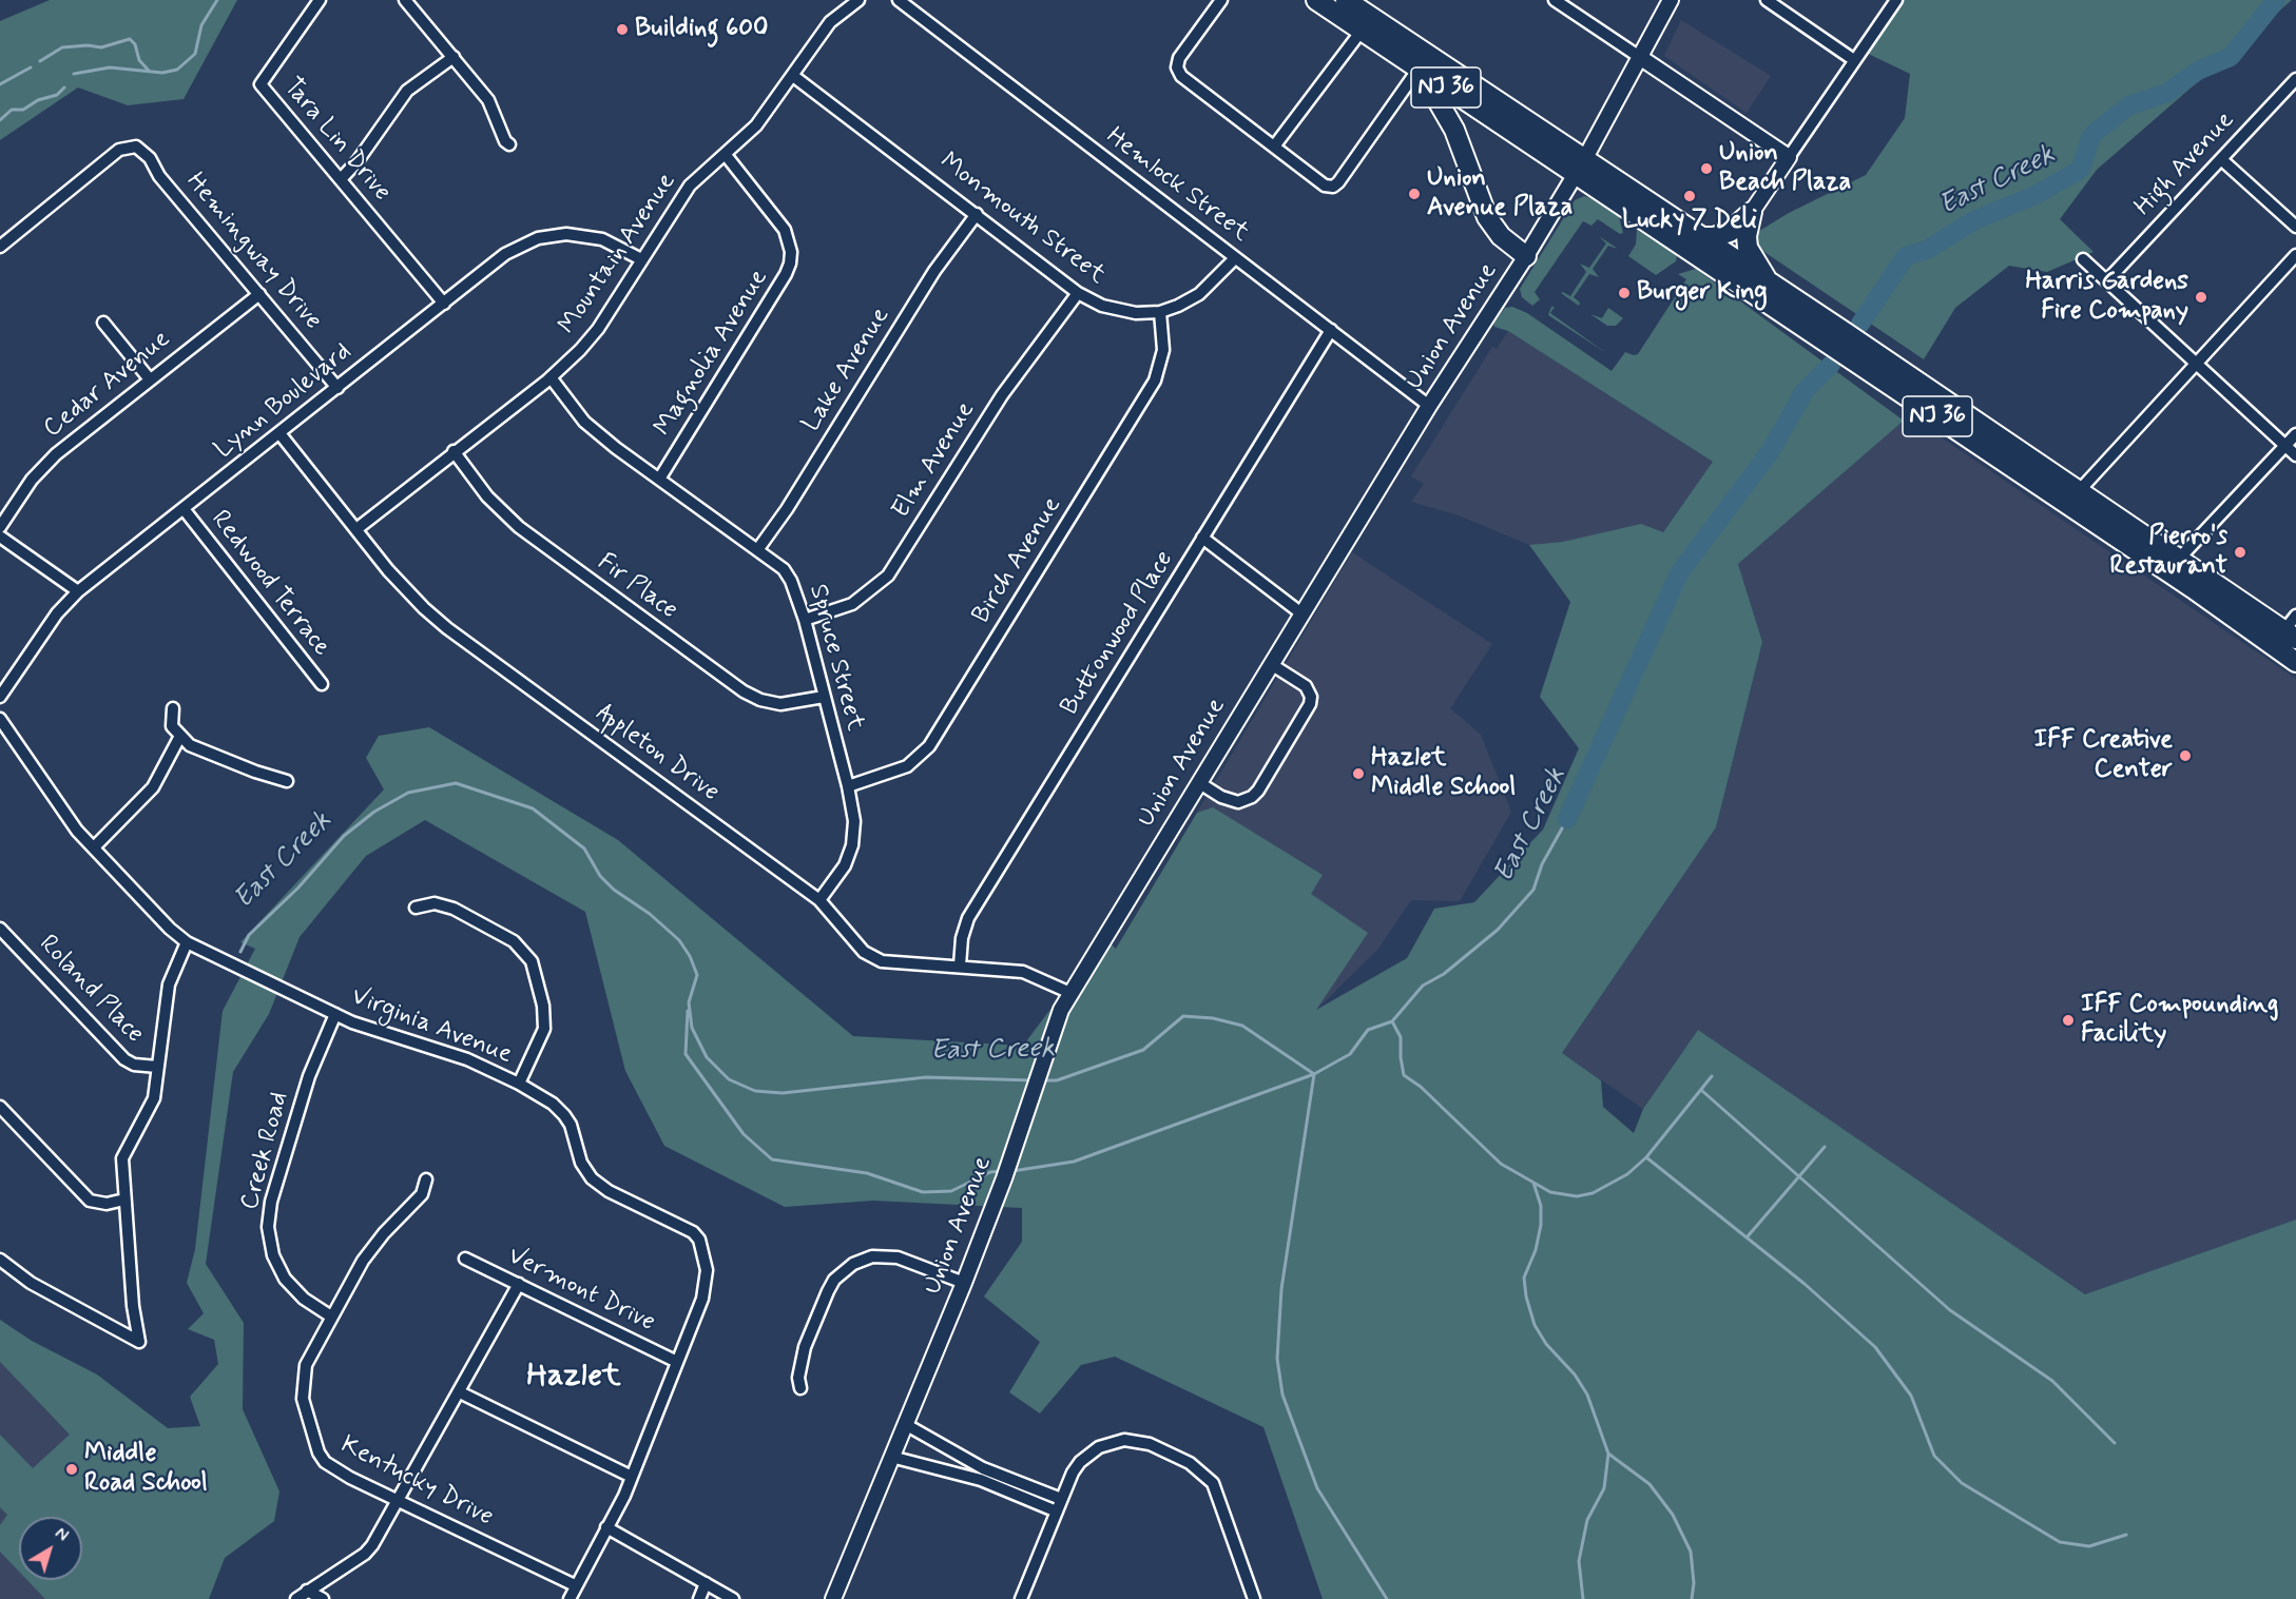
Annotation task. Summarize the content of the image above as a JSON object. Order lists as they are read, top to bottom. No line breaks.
{"streets":{"highway":["NJ 36"],"street":["Tara Lin Drive","High Avenue","Hemlock Street","Monmouth Street","Hemingway Drive","Mountain Avenue","Union Avenue","Magnolia Avenue","Lake Avenue","Cedar Avenue","Lynn Boulevard","Elm Avenue","Birch Avenue","Redwood Terrace","Fir Place","Buttonwood Place","Spruce Street","Appleton Drive","Roland Place","Virginia Avenue","Creek Road","Vermont Drive","Kentucky Drive"]},"crossings":[["NJ 36","Union Avenue"],["Tara Lin Drive","Lynn Boulevard"],["Hemlock Street","Monmouth Street"],["Hemlock Street","Union Avenue"],["Hemlock Street","Buttonwood Place"],["Monmouth Street","Mountain Avenue"],["Monmouth Street","Lake Avenue"],["Monmouth Street","Elm Avenue"],["Monmouth Street","Birch Avenue"],["Hemingway Drive","Cedar Avenue"],["Hemingway Drive","Lynn Boulevard"],["Mountain Avenue","Magnolia Avenue"],["Mountain Avenue","Lynn Boulevard"],["Mountain Avenue","Fir Place"],["Mountain Avenue","Spruce Street"],["Mountain Avenue","Appleton Drive"],["Union Avenue","Appleton Drive"],["Magnolia Avenue","Spruce Street"],["Lake Avenue","Spruce Street"],["Lynn Boulevard","Redwood Terrace"],["Lynn Boulevard","Appleton Drive"],["Elm Avenue","Spruce Street"],["Birch Avenue","Spruce Street"],["Fir Place","Spruce Street"],["Buttonwood Place","Appleton Drive"],["Spruce Street","Appleton Drive"],["Virginia Avenue","Creek Road"],["Virginia Avenue","Vermont Drive"],["Virginia Avenue","Kentucky Drive"],["Creek Road","Kentucky Drive"]],"districts":["Hazlet"],"water":["East Creek"],"places":["Building 600","Union Beach Plaza","Union Avenue Plaza","Lucky 7 Deli","Burger King","Harris Gardens Fire Company","Pierro's Restaurant","IFF Creative Center","Hazlet Middle School","IFF Compounding Facility","Middle Road School"],"north":"top right"}
